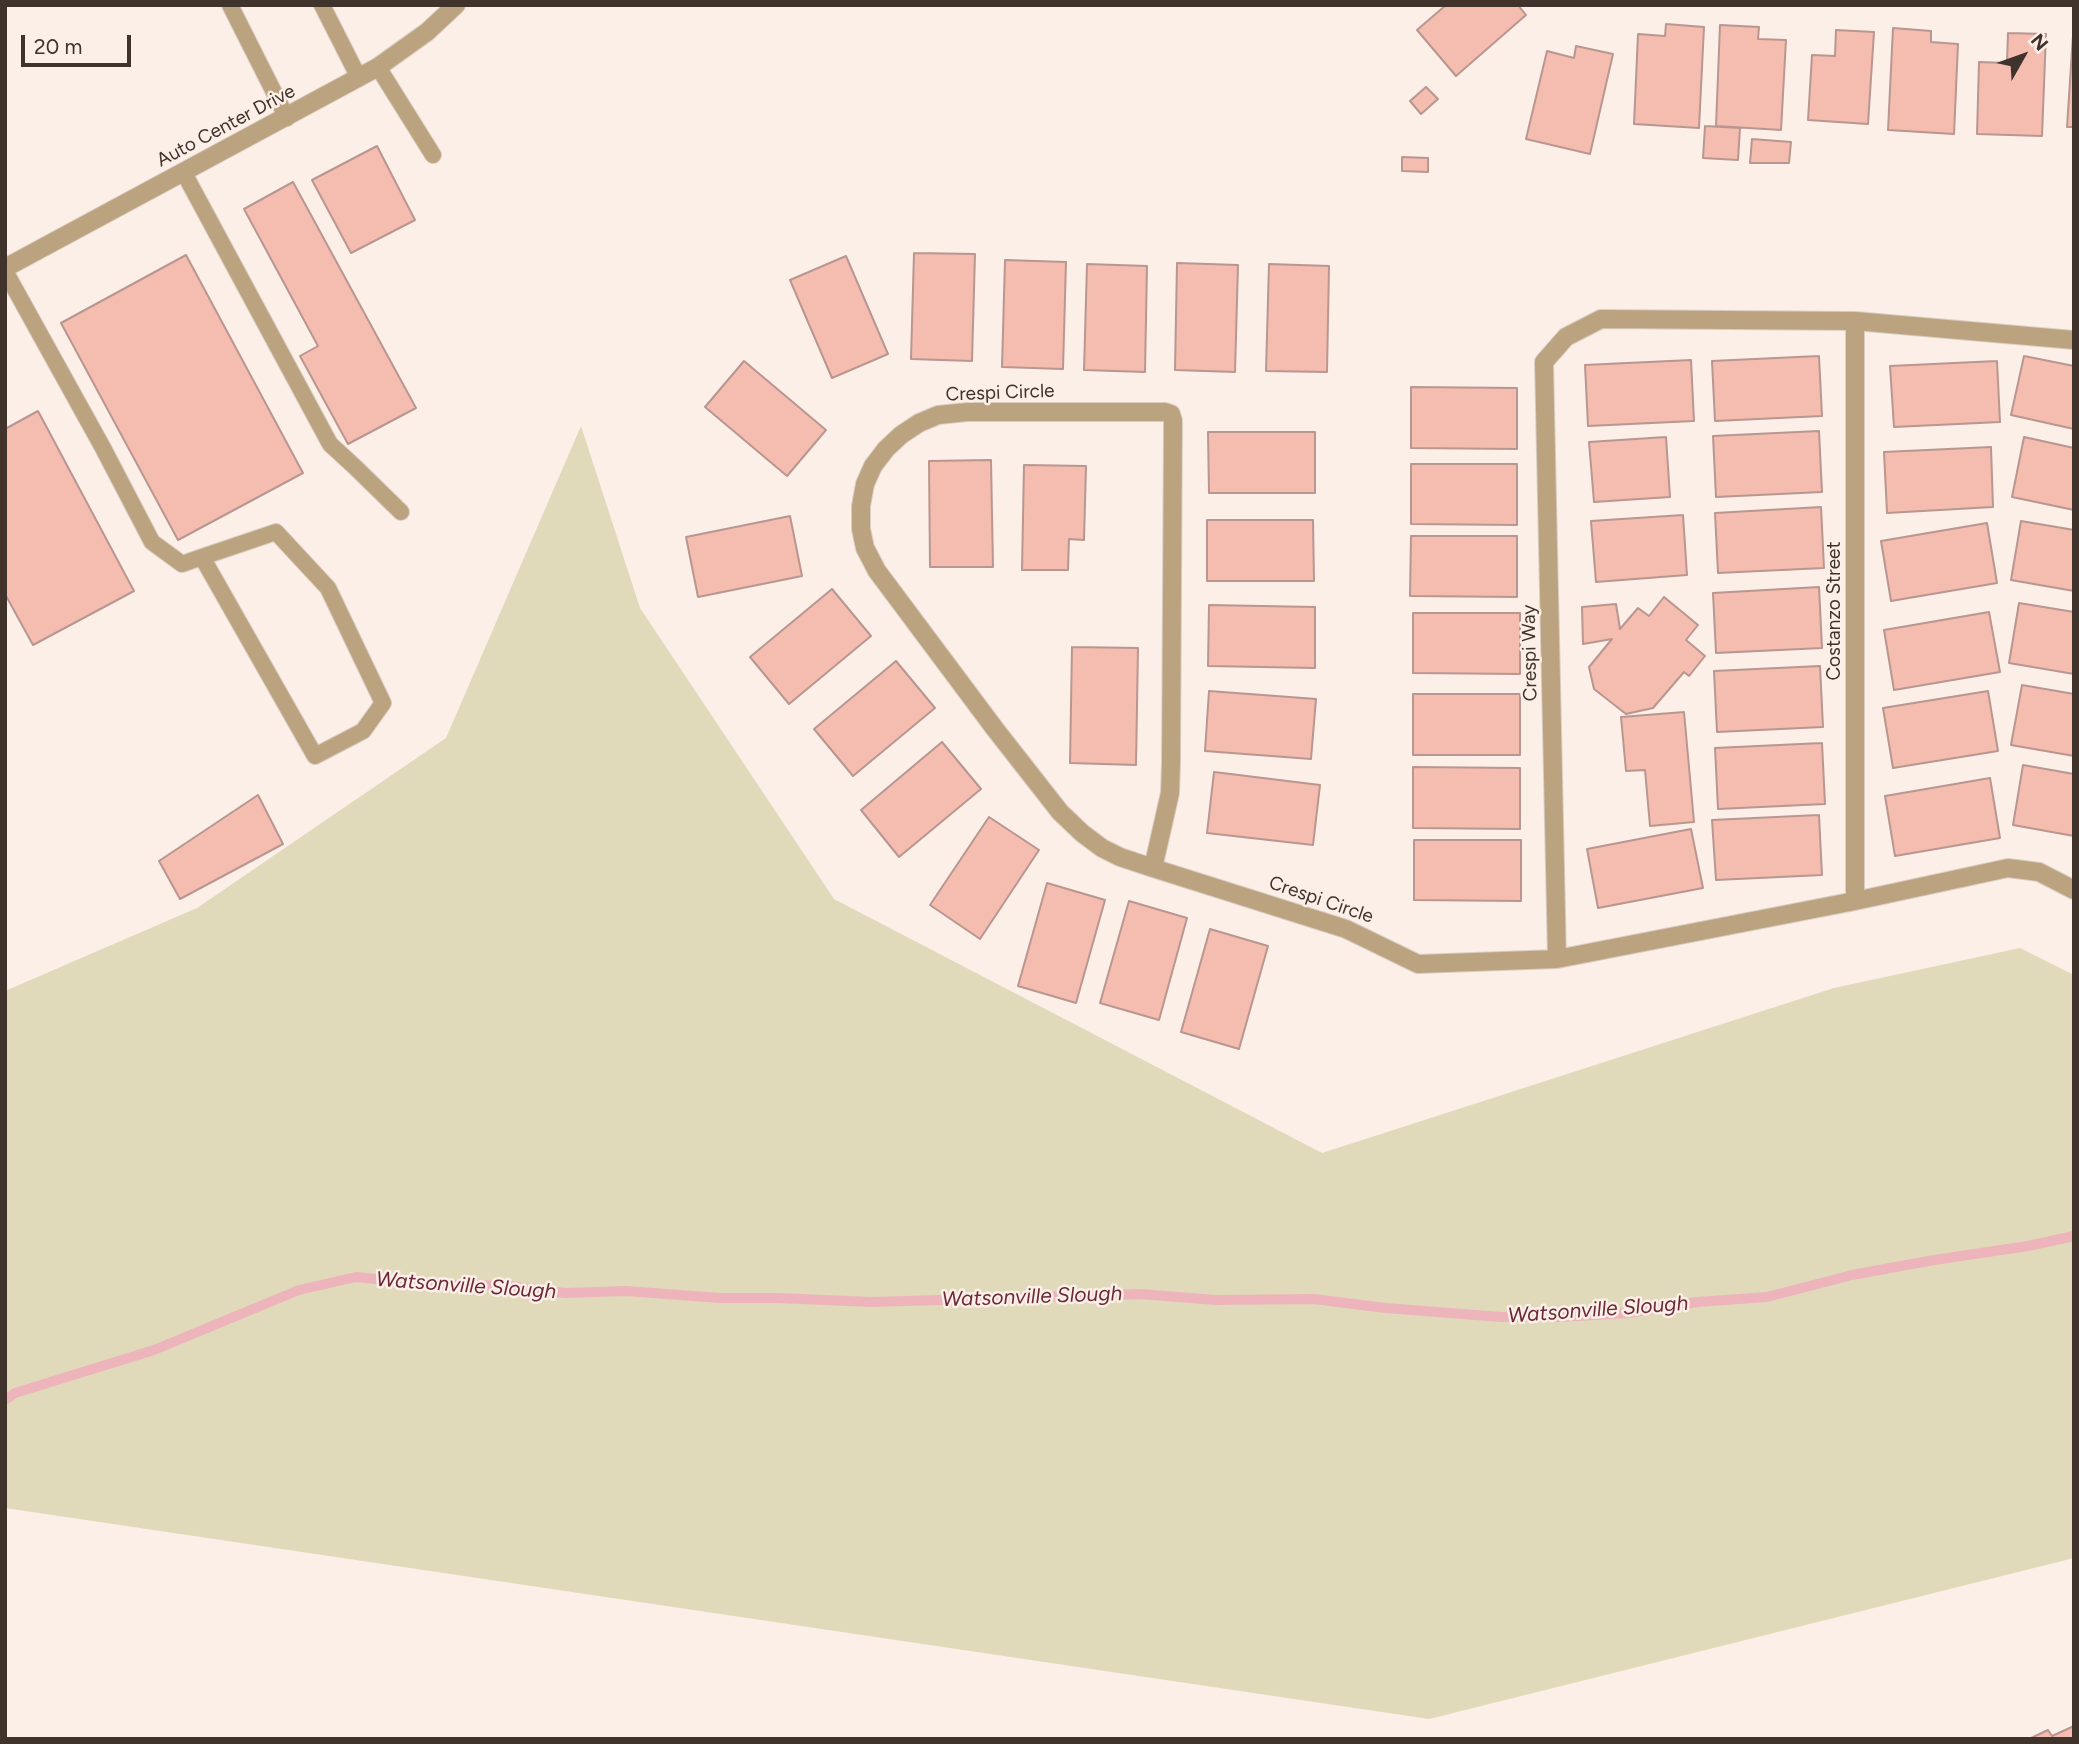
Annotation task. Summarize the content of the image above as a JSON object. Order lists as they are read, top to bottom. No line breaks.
{"streets":{"street":["Auto Center Drive","Crespi Circle","Costanzo Street","Crespi Way"]},"crossings":[["Crespi Circle","Crespi Way"],["Costanzo Street","Crespi Way"]],"water":["Watsonville Slough"],"scale_bar":"20 m","north":"top right"}
